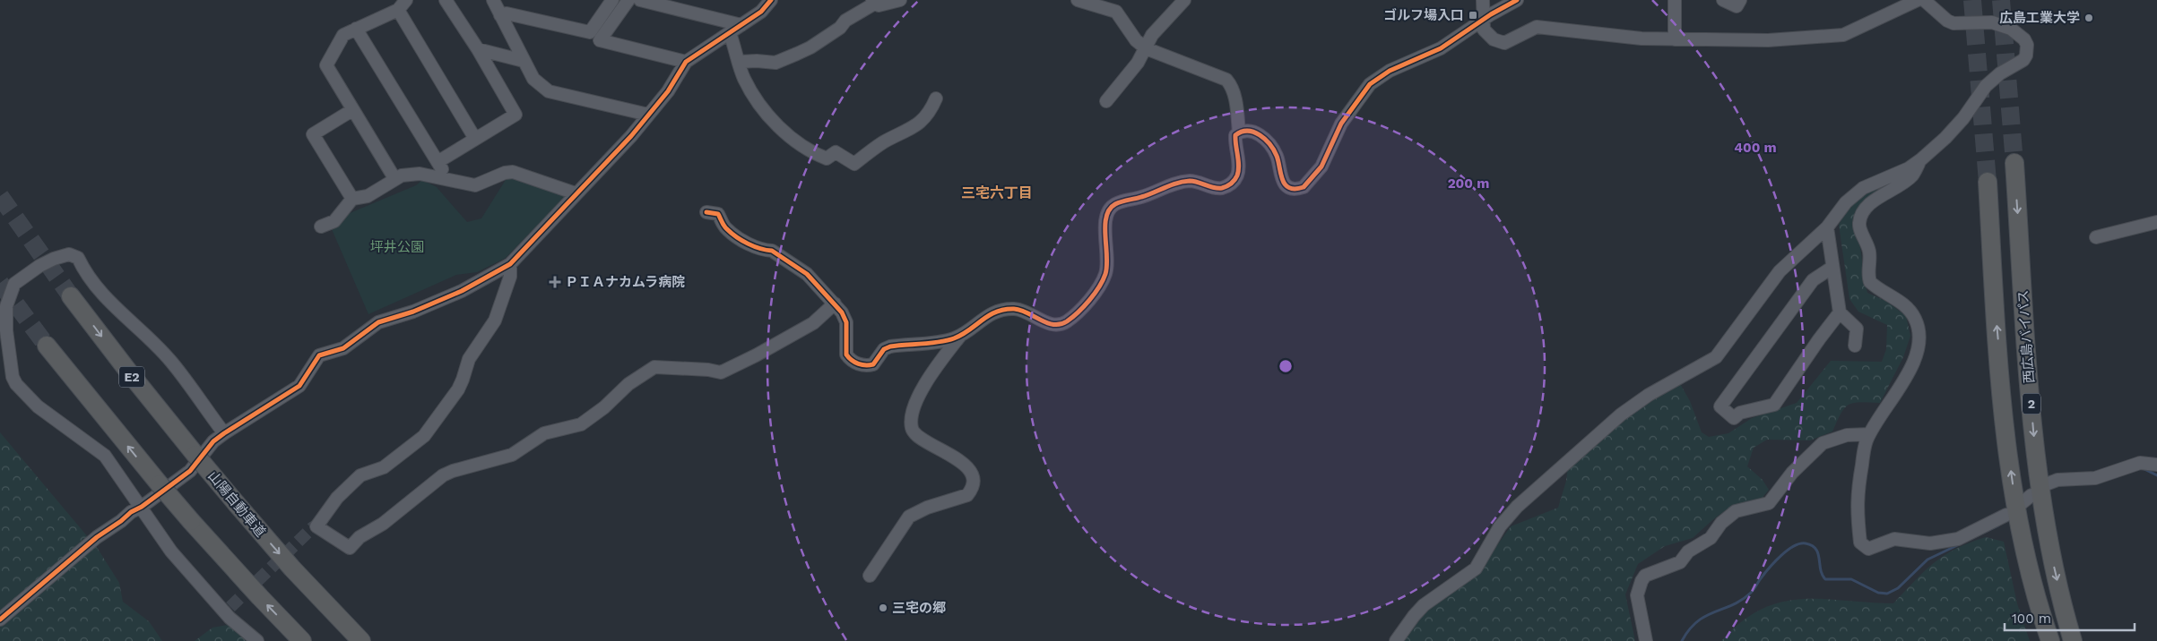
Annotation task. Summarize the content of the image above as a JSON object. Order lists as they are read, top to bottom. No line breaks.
{"streets":{"highway":["西広島バイパス","E2","2","山陽自動車道"]},"districts":["三宅六丁目"],"parks":["坪井公園"],"places":{"transit":["ゴルフ場入口"],"other":["広島工業大学","三宅の郷"],"health":["ＰＩＡナカムラ病院"]},"scale_bar":"100 m","rings":["400 m","200 m"]}
